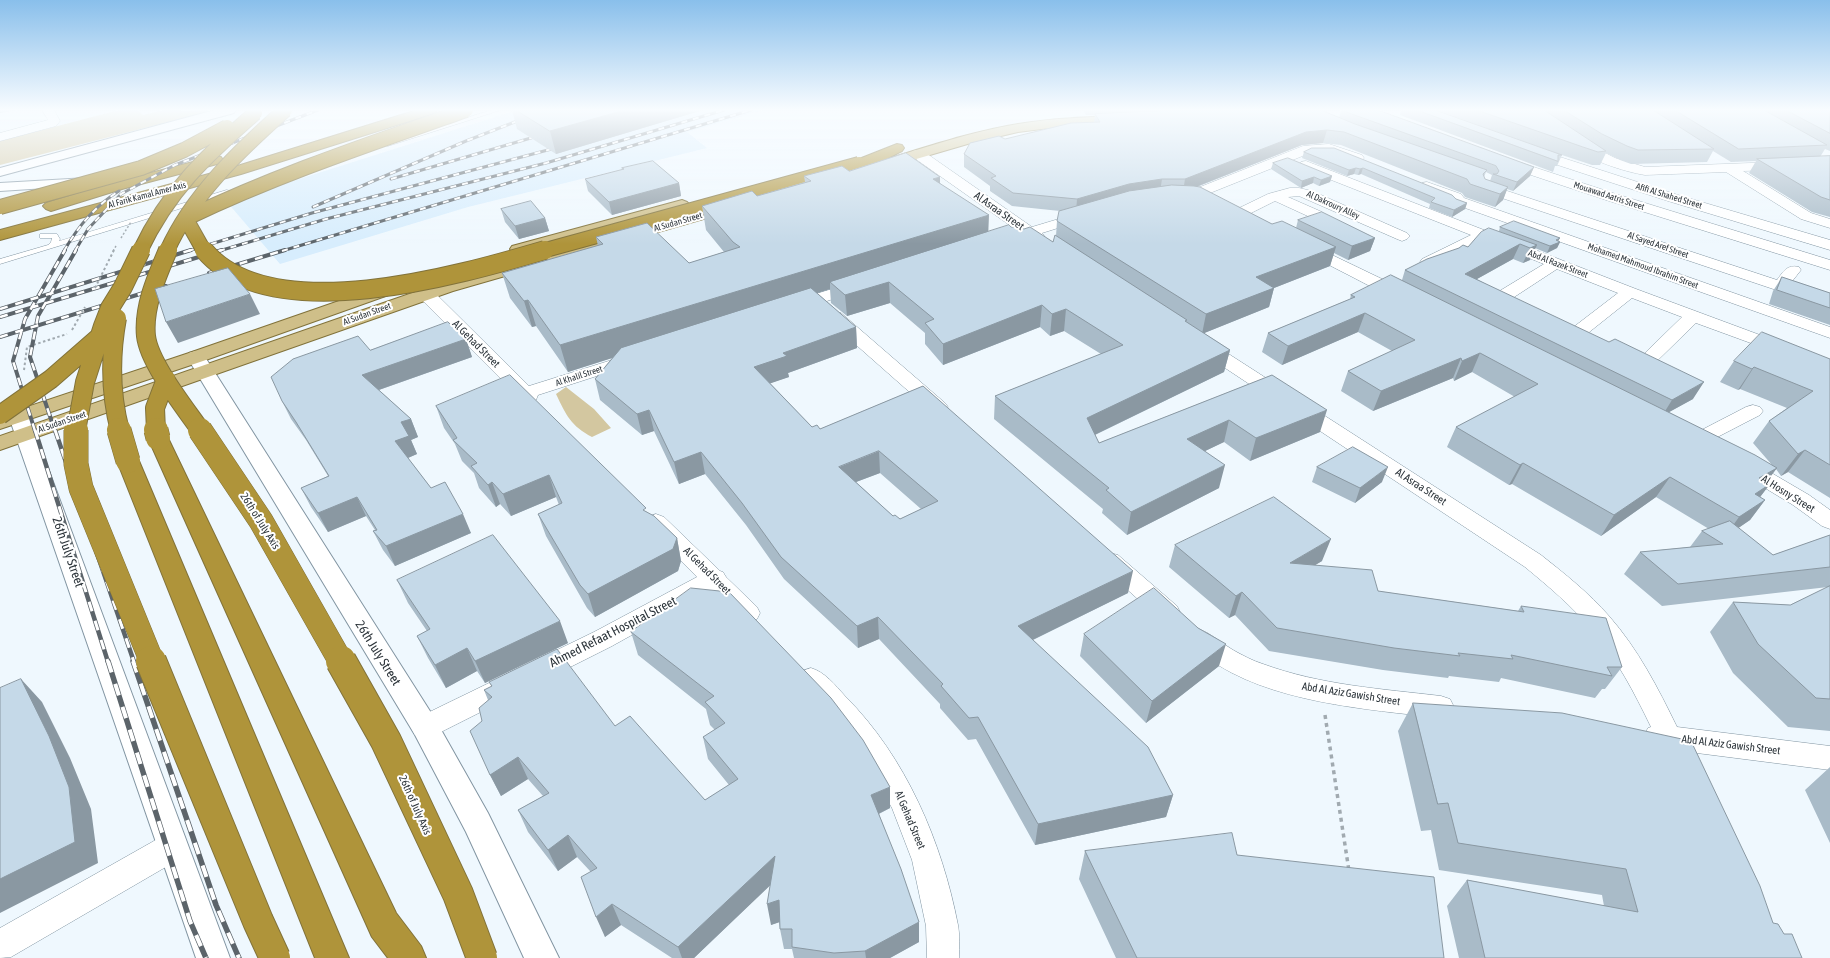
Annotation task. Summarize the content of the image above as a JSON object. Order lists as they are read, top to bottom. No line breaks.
{"streets":{"highway":["Al Farik Kamal Amer Axis","26th of July Axis"],"main road":["Al Sudan Street","26th July Street"],"street":["Mouawad Aatris Street","Afifi Al Shahed Street","Al Dakroury Alley","Al Asraa Street","Al Sayed Aref Street","Abd Al Razek Street","Mohamed Mahmoud Ibrahim Street","Al Gehad Street","Al Khalil Street","Al Hosny Street","Ahmed Refaat Hospital Street","Abd Al Aziz Gawish Street"]},"crossings":[["Al Asraa Street","Abd Al Aziz Gawish Street"],["Al Sudan Street","Al Gehad Street"],["Al Sudan Street","26th July Street"],["Al Gehad Street","Al Khalil Street"],["Al Gehad Street","Ahmed Refaat Hospital Street"],["26th July Street","Ahmed Refaat Hospital Street"]]}
